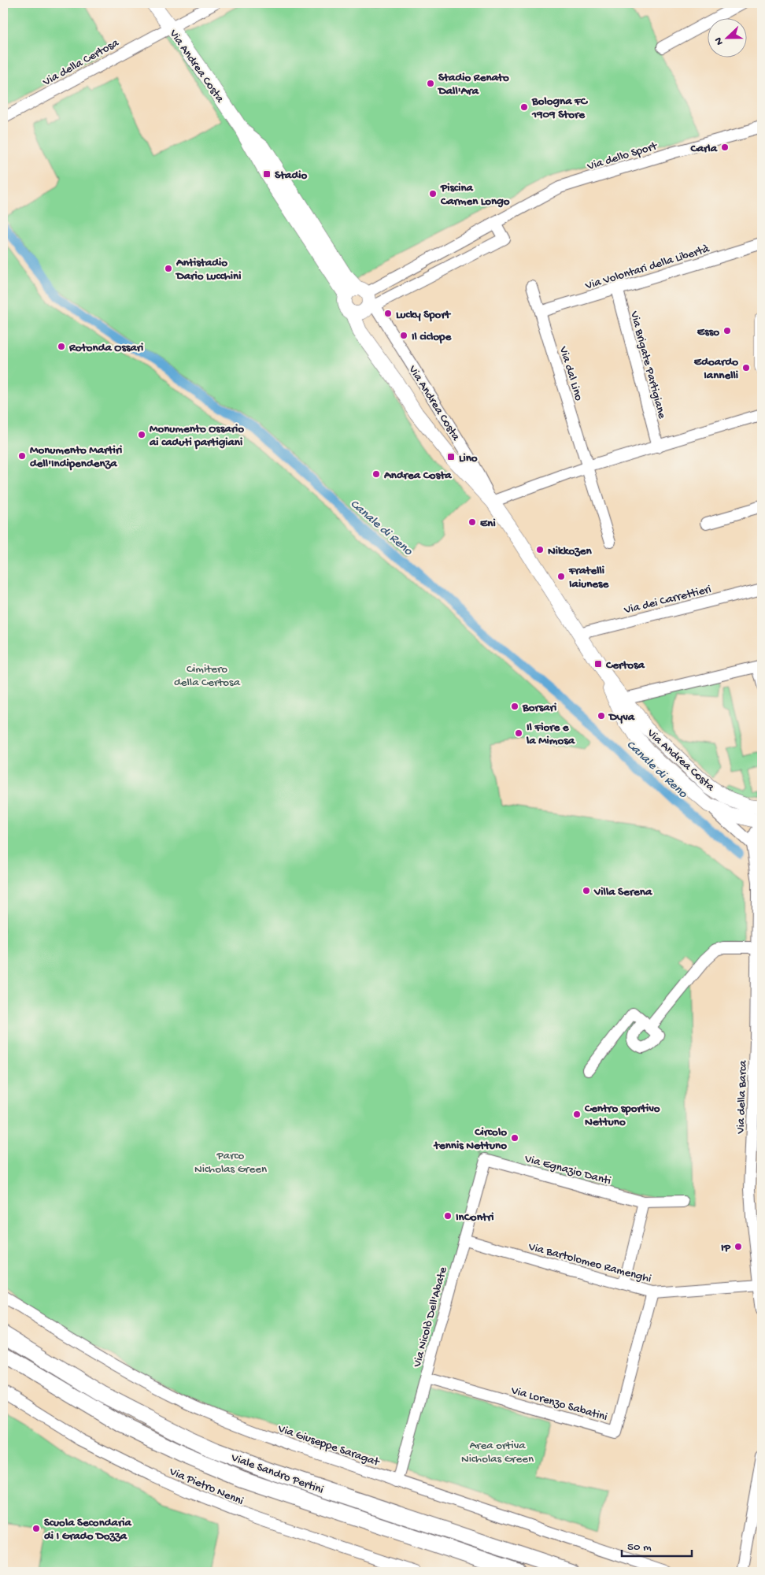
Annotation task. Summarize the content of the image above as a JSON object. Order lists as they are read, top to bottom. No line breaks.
{"streets":{"highway":["Viale Sandro Pertini"],"main road":["Via Andrea Costa"],"street":["Via della Certosa","Via dello Sport","Via Volontari della Libertà","Via Brigate Partigiane","Via dal Lino","Via dei Carrettieri","Via della Barca","Via Egnazio Danti","Via Bartolomeo Ramenghi","Via Nicolò Dell'Abate","Via Lorenzo Sabatini","Via Giuseppe Saragat","Via Pietro Nenni"]},"crossings":[["Via della Certosa","Via Andrea Costa"],["Via Andrea Costa","Via dello Sport"],["Via Andrea Costa","Via dei Carrettieri"],["Via Andrea Costa","Via della Barca"],["Via Volontari della Libertà","Via Brigate Partigiane"],["Via Volontari della Libertà","Via dal Lino"],["Via della Barca","Via Bartolomeo Ramenghi"],["Via Egnazio Danti","Via Nicolò Dell'Abate"],["Via Bartolomeo Ramenghi","Via Nicolò Dell'Abate"],["Via Bartolomeo Ramenghi","Via Lorenzo Sabatini"],["Via Nicolò Dell'Abate","Via Lorenzo Sabatini"],["Via Nicolò Dell'Abate","Via Giuseppe Saragat"]],"water":["Canale di Reno"],"parks":["Cimitero della Certosa","Parco Nicholas Green","Area ortiva Nicholas Green"],"places":{"other":["Stadio Renato Dall'Ara","Bologna FC 1909 Store","Carla","Piscina Carmen Longo","Antistadio Dario Lucchini","Lucky Sport","Esso","Il ciclope","Rotonda Ossari","Edoardo Iannelli","Monumento Ossario ai caduti partigiani","Monumento Martiri dell'Indipendenza","Andrea Costa","Eni","Nikkozen","Fratelli Iaiunese","Borsari","Dyva","Il Fiore e la Mimosa","Villa Serena","Centro sportivo Nettuno","Circolo tennis Nettuno","InContri","IP","Scuola Secondaria di I Grado Dozza"],"transit":["Stadio","Lino","Certosa"]},"scale_bar":"50 m","north":"left"}
